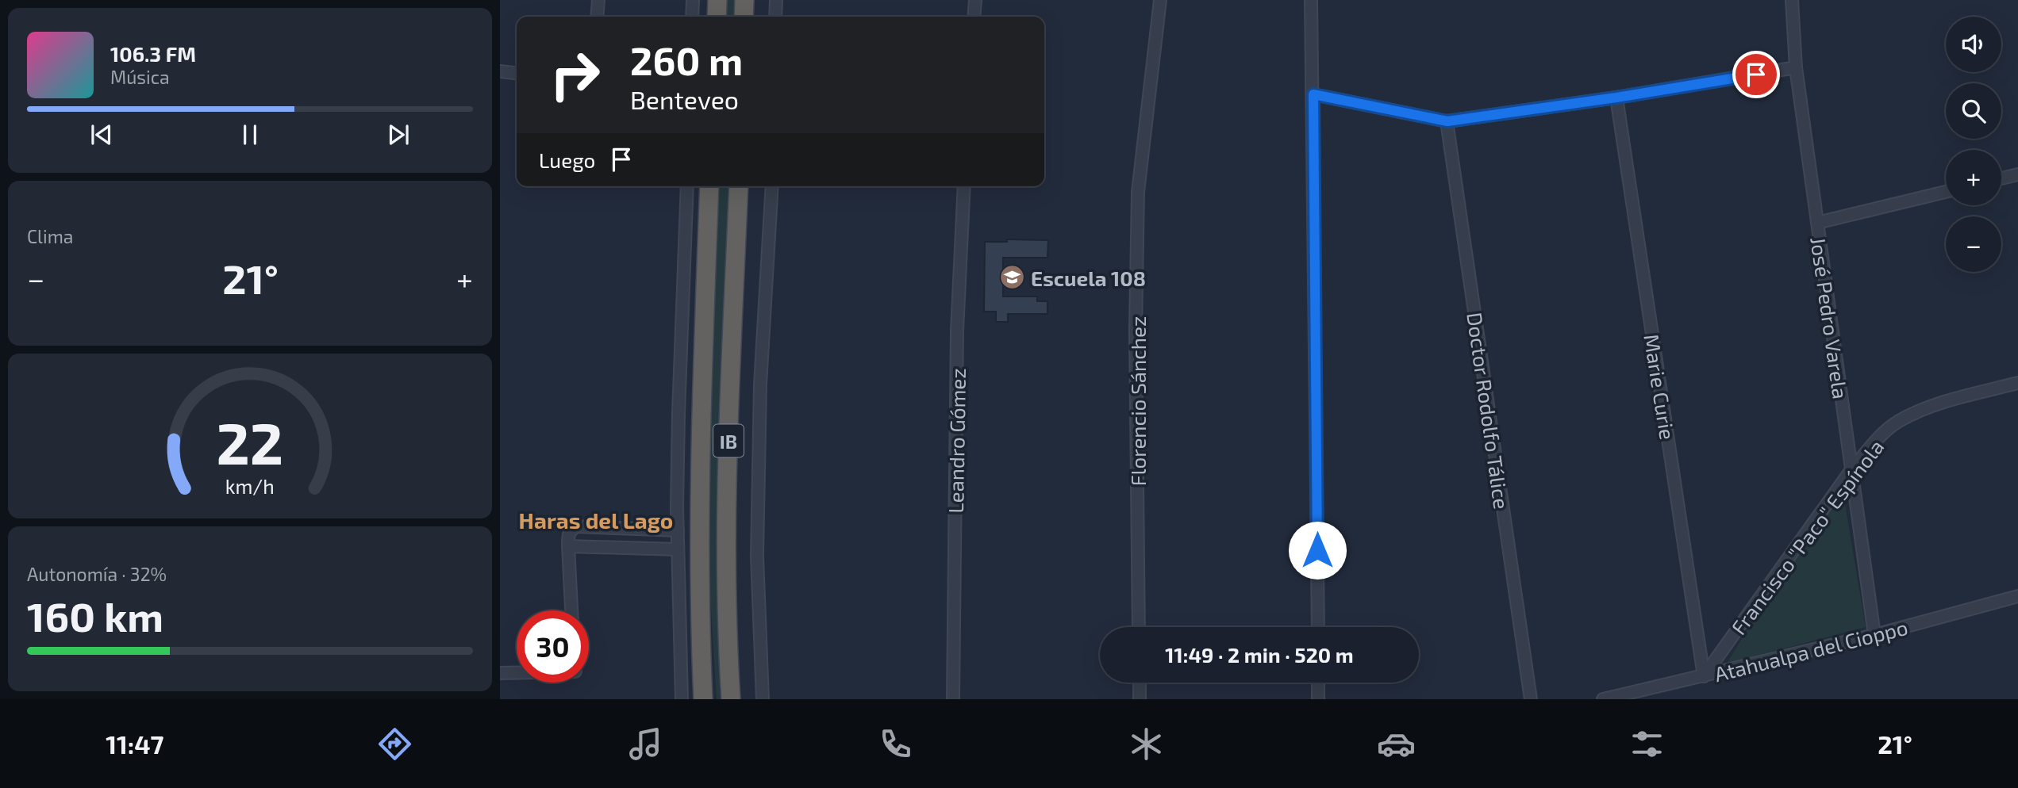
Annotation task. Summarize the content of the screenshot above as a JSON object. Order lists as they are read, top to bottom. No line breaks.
{"streets":{"highway":["IB"],"street":["José Pedro Varela","Marie Curie","Florencio Sánchez","Doctor Rodolfo Tálice","Leandro Gómez","Francisco \"Paco\" Espínola","Atahualpa del Cioppo"]},"crossings":[["José Pedro Varela","Francisco \"Paco\" Espínola"],["José Pedro Varela","Atahualpa del Cioppo"],["Marie Curie","Francisco \"Paco\" Espínola"],["Marie Curie","Atahualpa del Cioppo"],["Francisco \"Paco\" Espínola","Atahualpa del Cioppo"]],"districts":["Haras del Lago"],"places":{"school or university":["Escuela 108"]},"page":{"map_buttons":["+","−"],"turn":["260 m","Benteveo"],"song":["106.3 FM","Música"],"then":"Luego","tile":["Clima",["Autonomía · 32%","160 km"]],"heat":["−","21°","+"],"limit":"30","trip":"11:49 · 2 min · 520 m","tabs":["11:47","21°"],"gauge":["22","km/h"]}}
